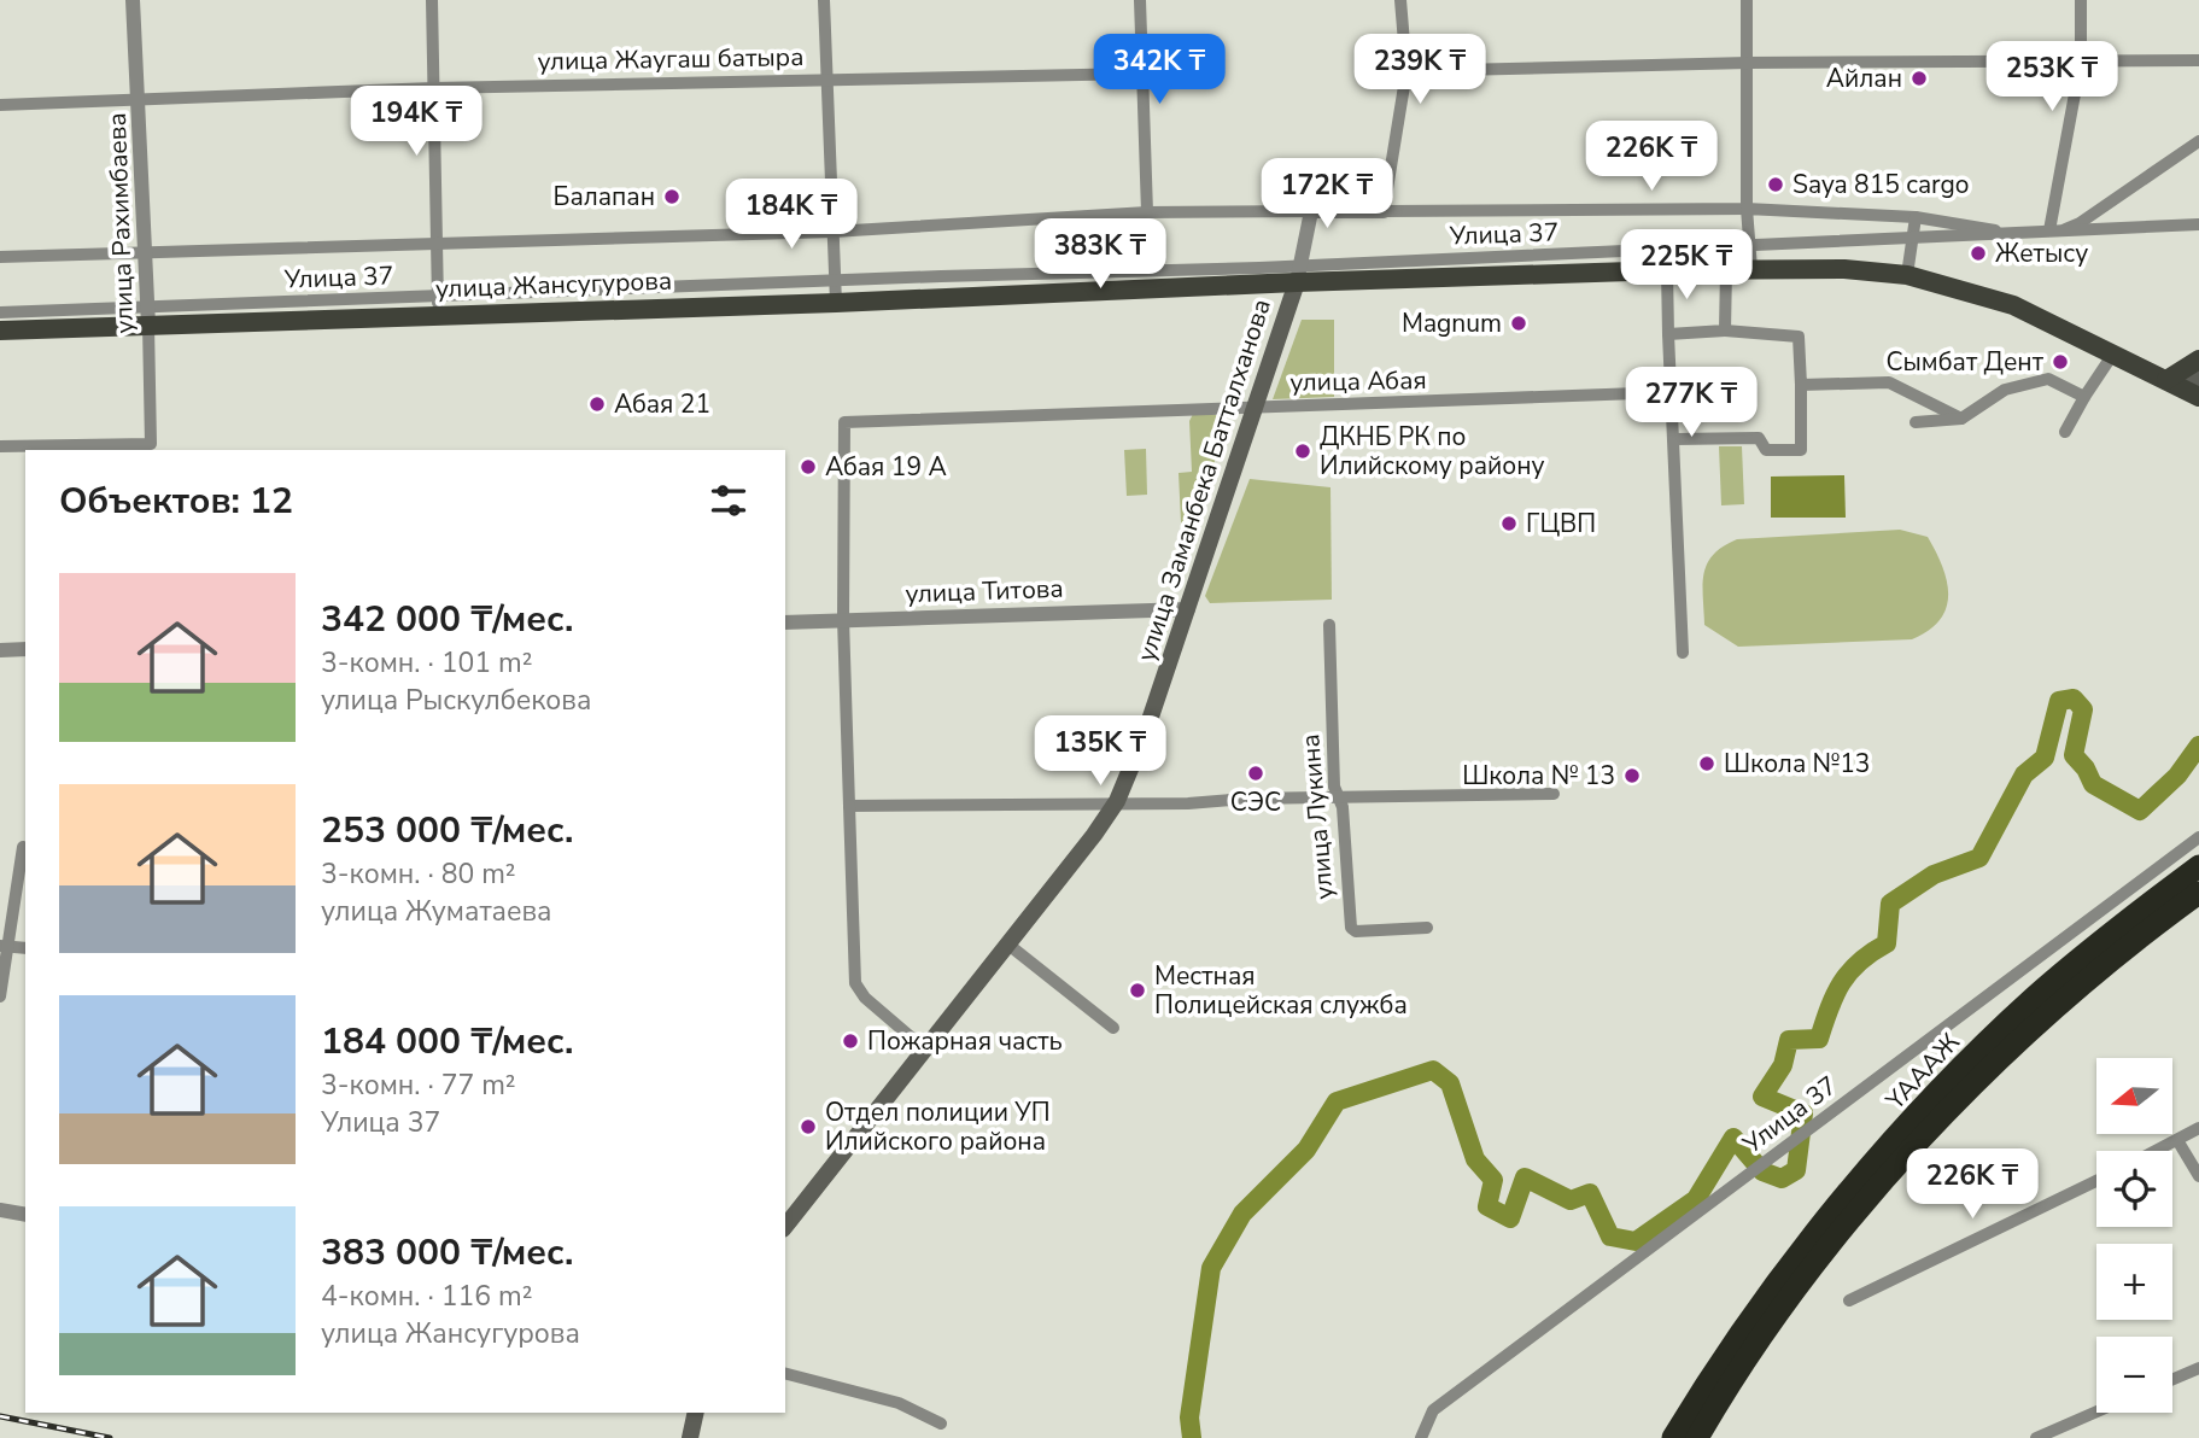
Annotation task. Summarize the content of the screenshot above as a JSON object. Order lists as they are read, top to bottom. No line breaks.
{"streets":{"highway":["ҮАААЖ"],"main road":["улица Жансугурова","улица Заманбека Батталханова"],"street":["улица Жаугаш батыра","улица Рахимбаева","Улица 37","улица Абая","улица Титова","улица Лукина"]},"crossings":[["улица Жаугаш батыра","улица Рахимбаева"],["улица Рахимбаева","улица Жансугурова"],["улица Жансугурова","улица Заманбека Батталханова"],["улица Абая","улица Заманбека Батталханова"],["улица Абая","улица Титова"],["улица Заманбека Батталханова","улица Титова"]],"places":["Айлан","Saya 815 cargo","Балапан","Жетысу","Magnum","Сымбат Дент","Абая 21","ДКНБ РК по Илийскому району","Абая 19 А","ГЦВП","Школа №13","СЭС","Школа № 13","Местная Полицейская служба","Пожарная часть","Отдел полиции УП Илийского района"],"north":"left","page":{"price":["342K ₸","239K ₸","253K ₸","194K ₸","226K ₸","172K ₸","184K ₸","383K ₸","225K ₸","277K ₸","135K ₸","226K ₸"],"heading":"Объектов: 12","list":[{"name":"342 000 ₸/мес.","note":"3-комн. · 101 m² · улица Рыскулбекова"},{"name":"253 000 ₸/мес.","note":"3-комн. · 80 m² · улица Жуматаева"},{"name":"184 000 ₸/мес.","note":"3-комн. · 77 m² · Улица 37"},{"name":"383 000 ₸/мес.","note":"4-комн. · 116 m² · улица Жансугурова"}],"map_buttons":["+","−"]}}
